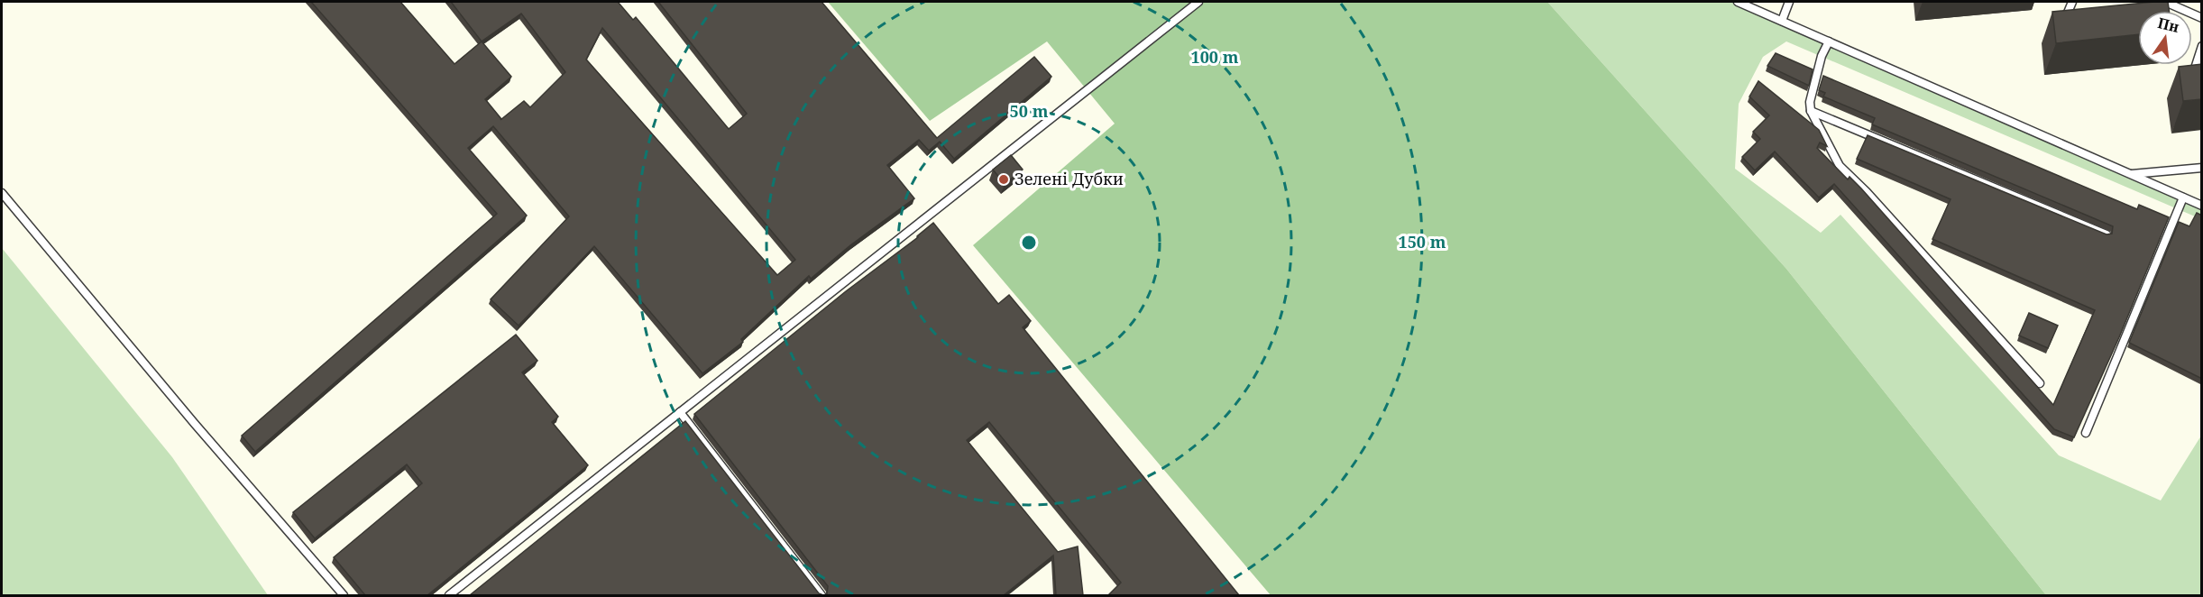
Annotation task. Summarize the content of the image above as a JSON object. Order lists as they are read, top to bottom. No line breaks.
{"places":["Зелені Дубки"],"north":"top","rings":["100 m","50 m","150 m"]}
